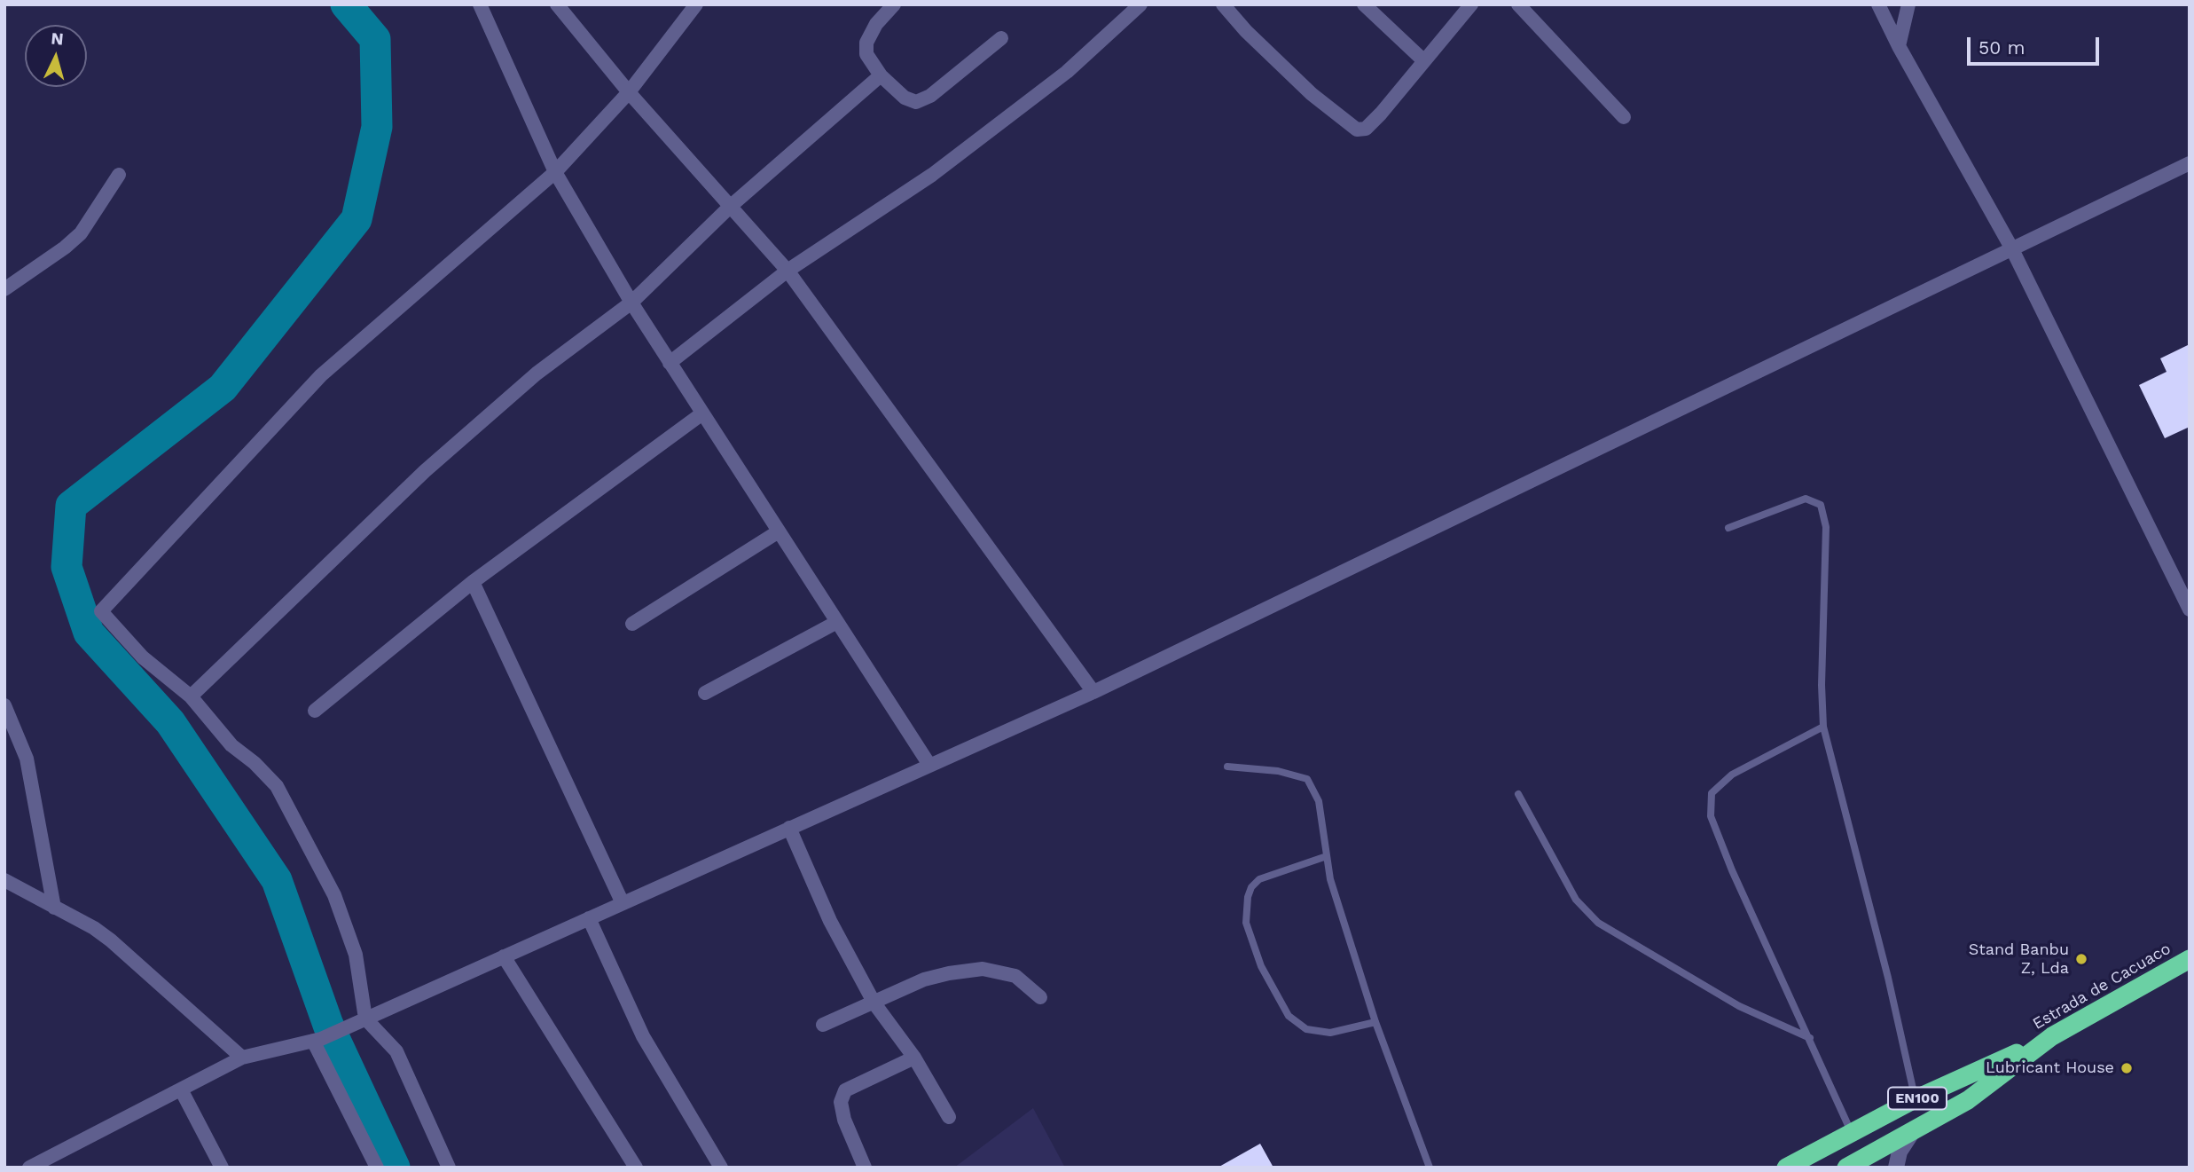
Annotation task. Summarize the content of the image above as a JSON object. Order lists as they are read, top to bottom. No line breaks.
{"streets":{"highway":["Estrada de Cacuaco","EN100"]},"crossings":[["Estrada de Cacuaco","EN100"]],"places":["Stand Banbu Z, Lda","Lubricant House"],"scale_bar":"50 m","north":"top"}
